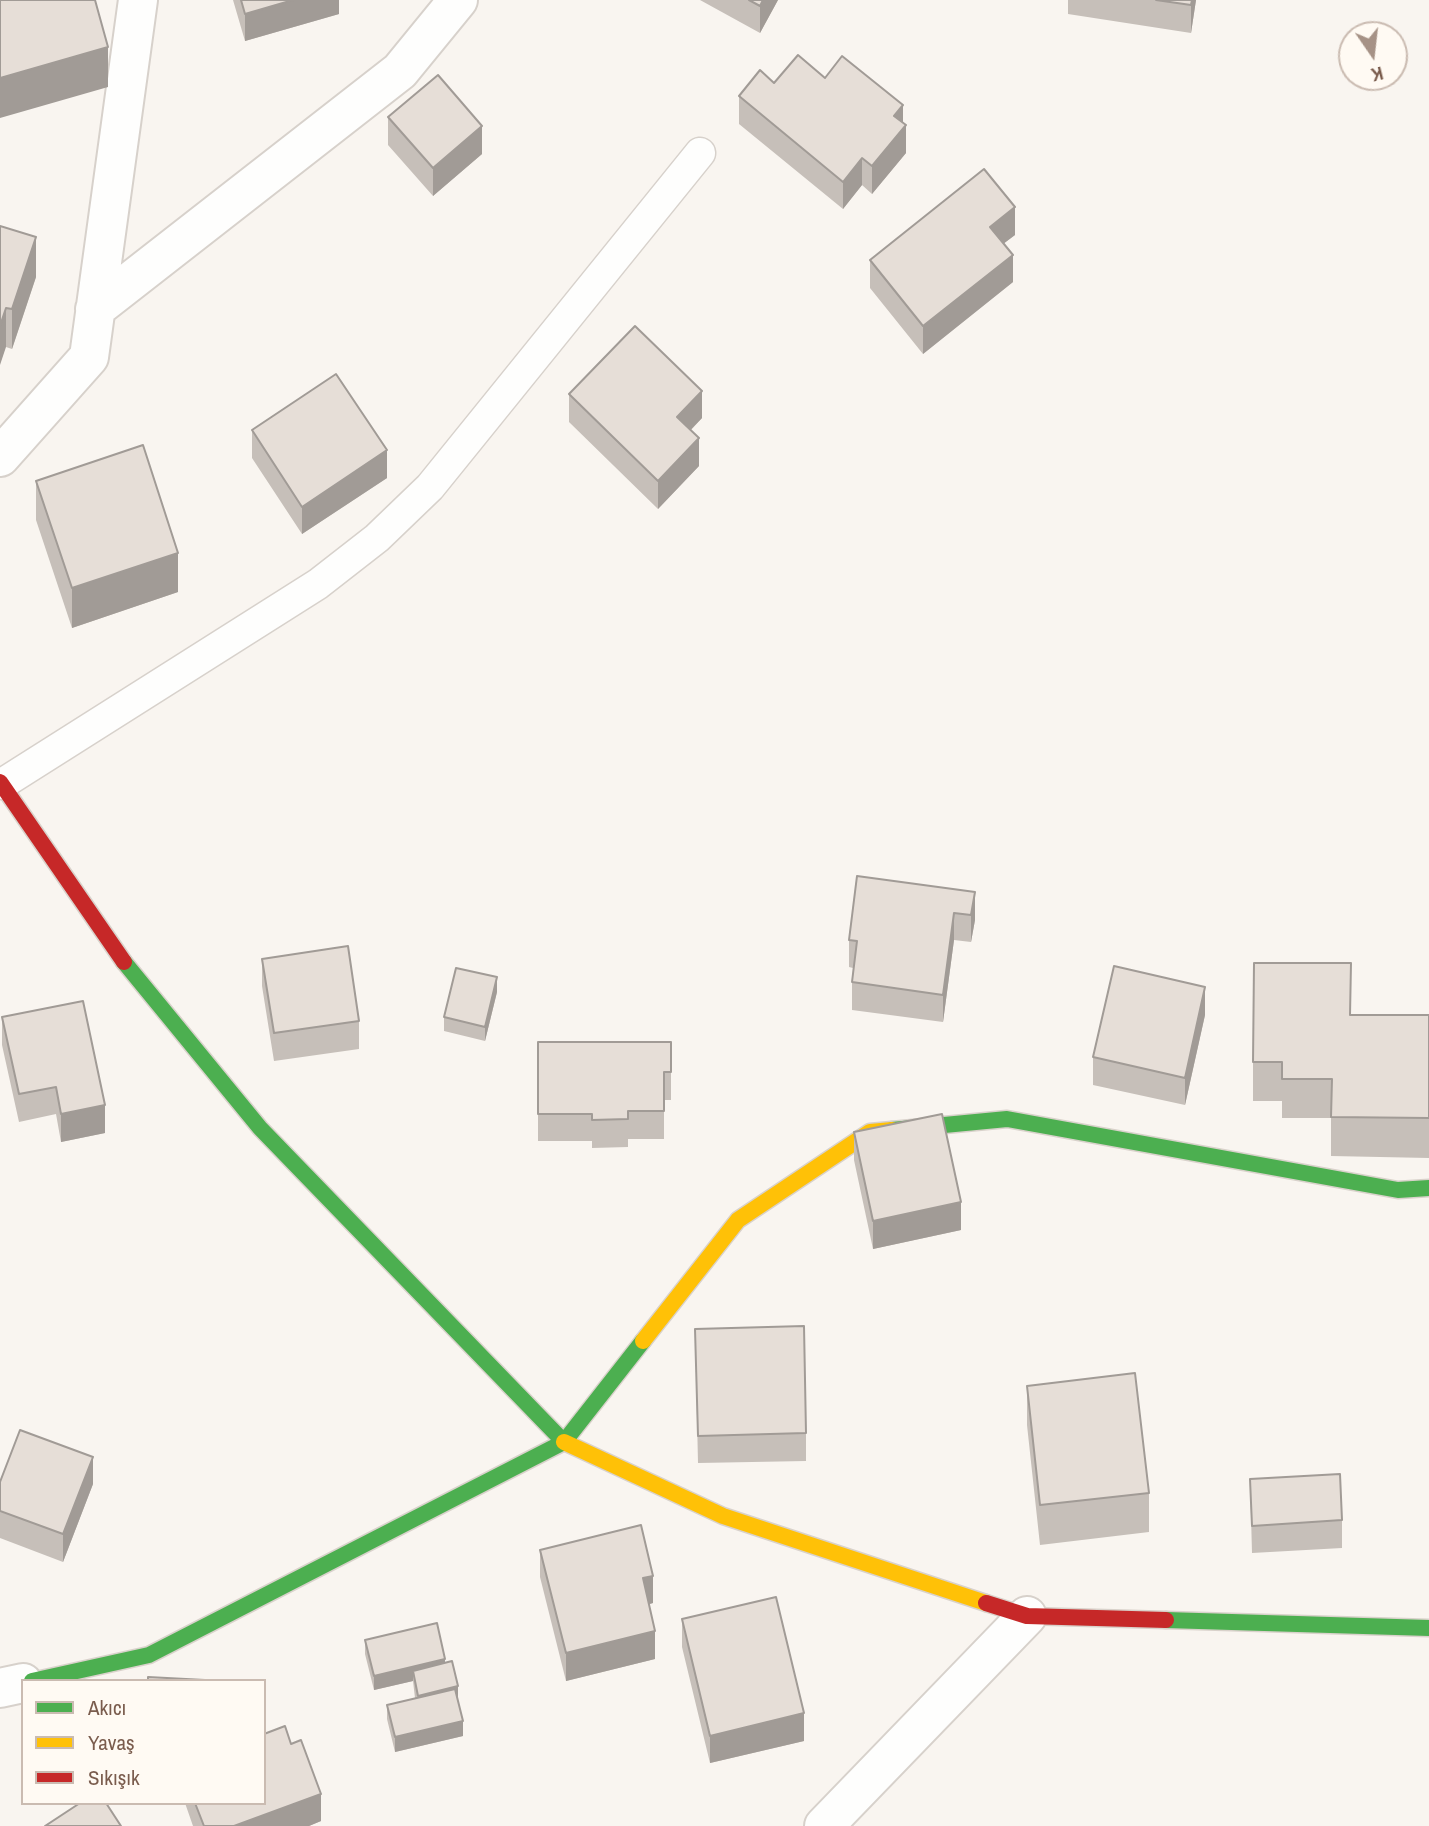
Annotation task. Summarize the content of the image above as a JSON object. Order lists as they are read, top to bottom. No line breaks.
{"legend":["Akıcı","Yavaş","Sıkışık"],"north":"bottom"}
